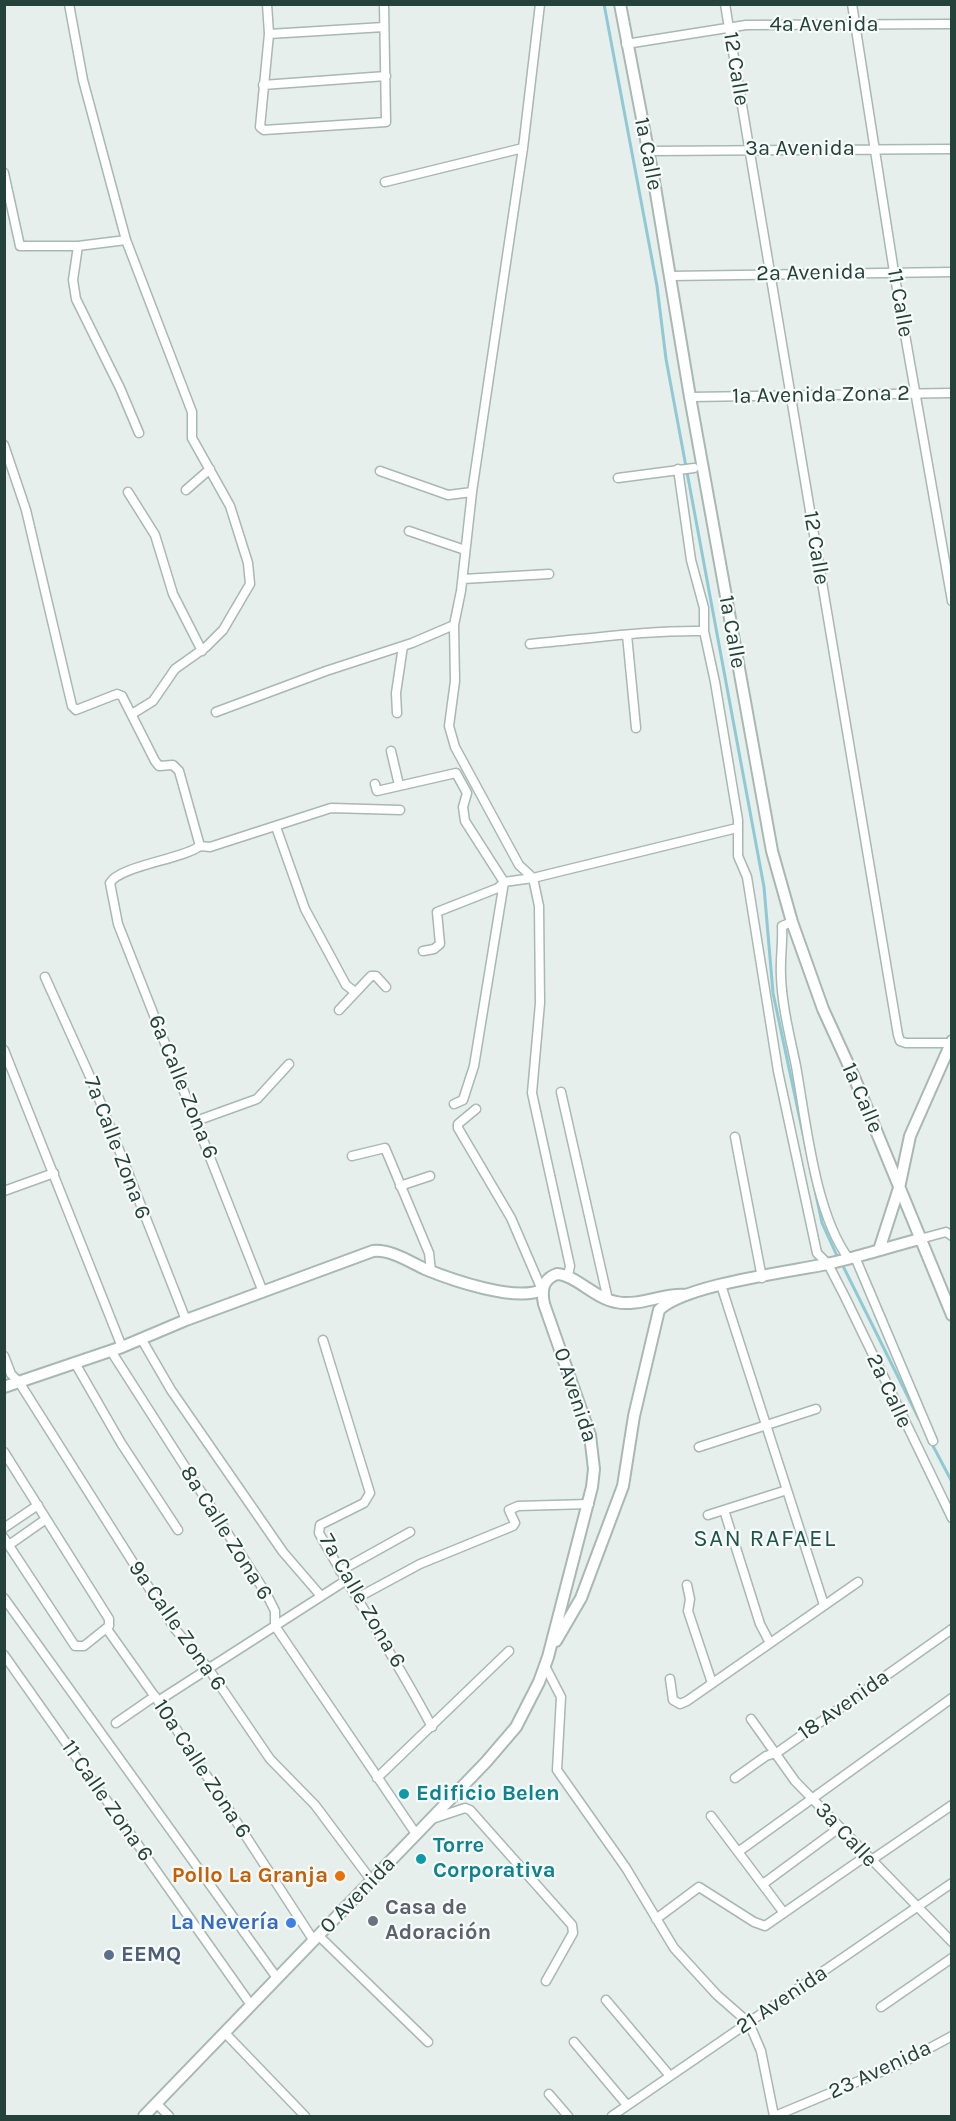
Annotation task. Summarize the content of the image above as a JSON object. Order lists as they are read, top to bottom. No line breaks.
{"streets":{"street":["4a Avenida","12 Calle","3a Avenida","1a Calle","2a Avenida","11 Calle","1a Avenida Zona 2","6a Calle Zona 6","7a Calle Zona 6","2a Calle","0 Avenida","8a Calle Zona 6","9a Calle Zona 6","18 Avenida","10a Calle Zona 6","11 Calle Zona 6","3a Calle","21 Avenida","23 Avenida"]},"crossings":[["4a Avenida","12 Calle"],["4a Avenida","1a Calle"],["4a Avenida","11 Calle"],["12 Calle","3a Avenida"],["12 Calle","2a Avenida"],["12 Calle","1a Avenida Zona 2"],["3a Avenida","1a Calle"],["3a Avenida","11 Calle"],["1a Calle","2a Avenida"],["1a Calle","1a Avenida Zona 2"],["1a Calle","0 Avenida"],["2a Avenida","11 Calle"],["11 Calle","1a Avenida Zona 2"],["2a Calle","0 Avenida"],["0 Avenida","8a Calle Zona 6"],["0 Avenida","9a Calle Zona 6"],["0 Avenida","10a Calle Zona 6"],["0 Avenida","11 Calle Zona 6"],["18 Avenida","3a Calle"],["3a Calle","21 Avenida"]],"districts":["SAN RAFAEL"],"places":["Edificio Belen","Torre Corporativa","Pollo La Granja","Casa de Adoración","La Nevería","EEMQ"]}
